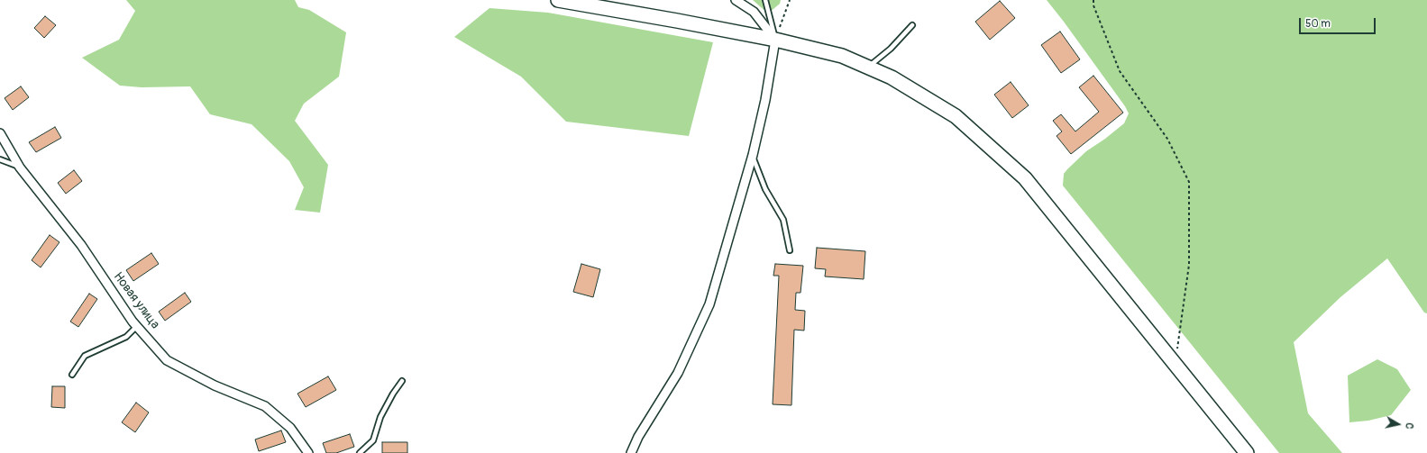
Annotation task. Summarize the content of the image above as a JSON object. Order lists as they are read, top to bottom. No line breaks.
{"streets":{"street":["Новая улица"]},"scale_bar":"50 m","north":"right"}
